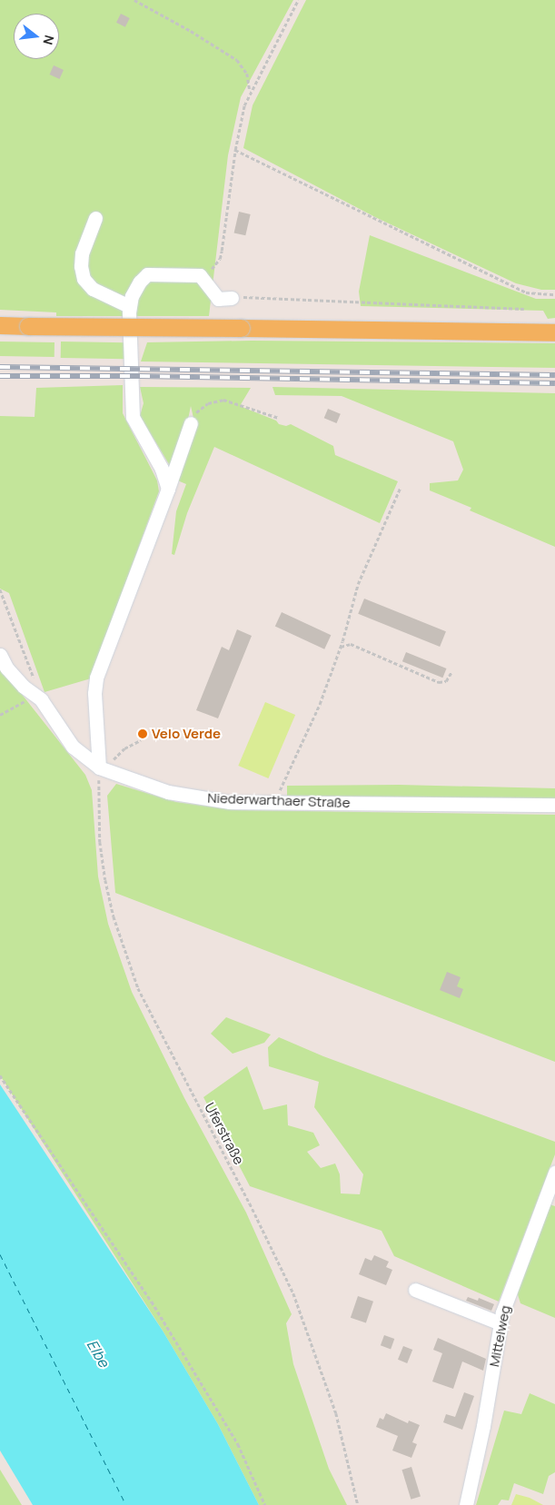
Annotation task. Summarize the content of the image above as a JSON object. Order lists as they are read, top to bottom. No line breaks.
{"streets":{"street":["Niederwarthaer Straße","Mittelweg"],"path":["Uferstraße"]},"crossings":[["Niederwarthaer Straße","Uferstraße"]],"water":["Elbe"],"places":["Velo Verde"],"north":"right"}
